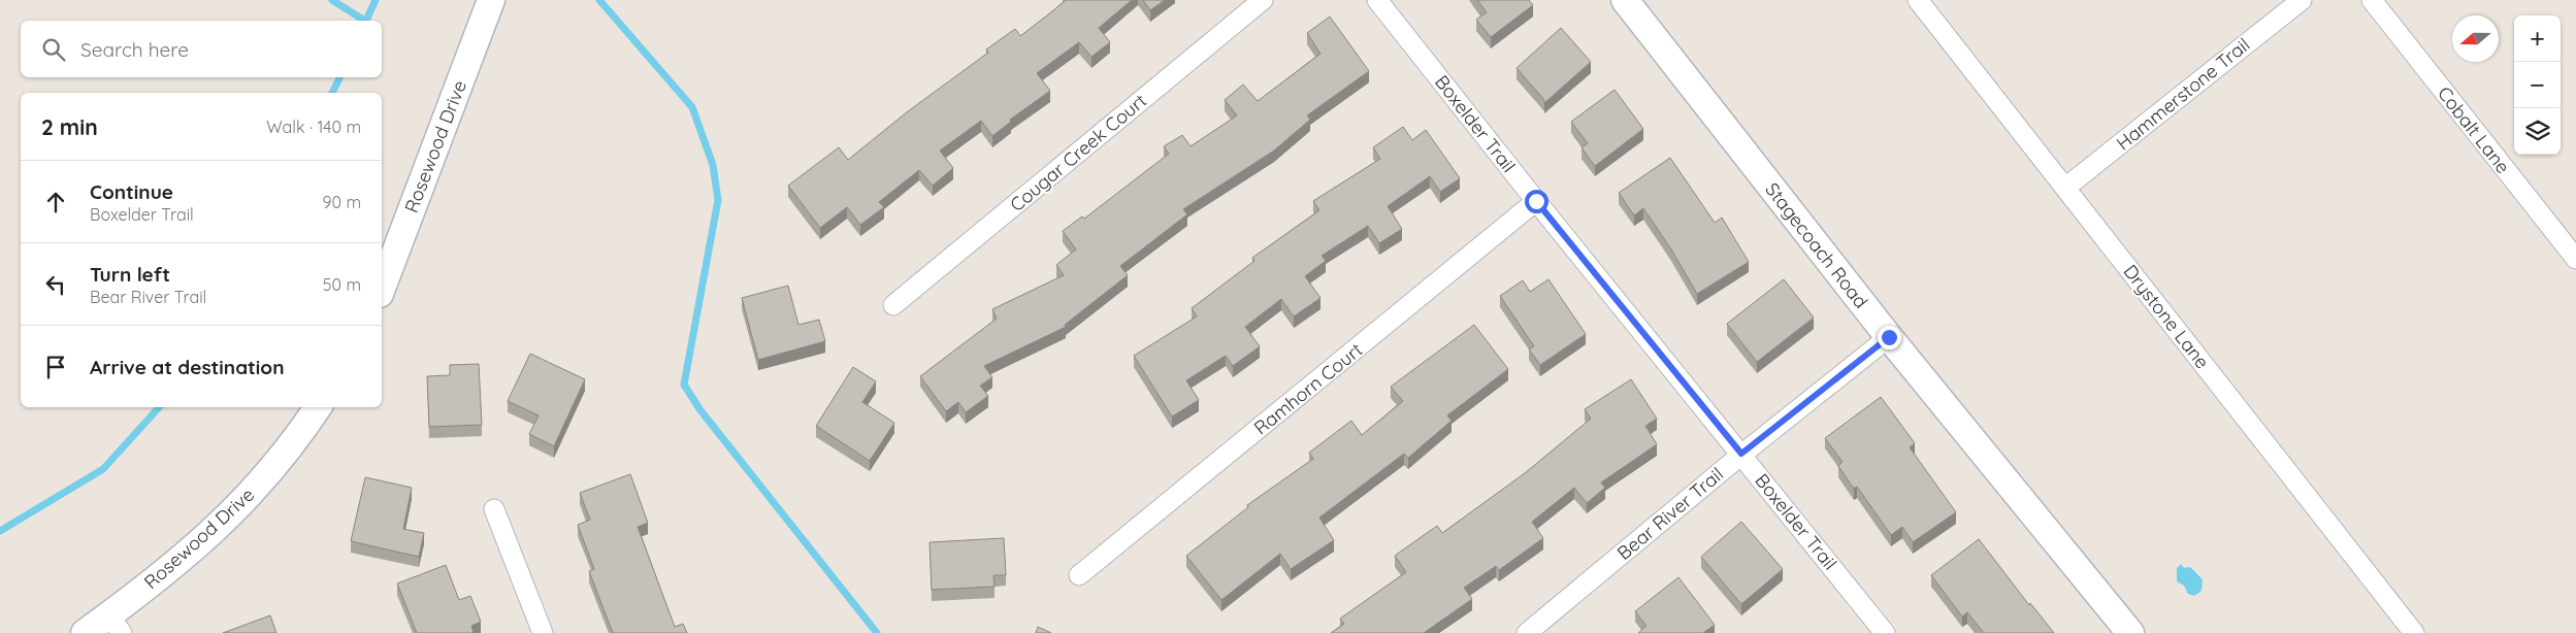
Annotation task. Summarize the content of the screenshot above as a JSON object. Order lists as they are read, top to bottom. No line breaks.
{"streets":{"main road":["Rosewood Drive","Stagecoach Road"],"street":["Hammerstone Trail","Boxelder Trail","Cobalt Lane","Cougar Creek Court","Drystone Lane","Ramhorn Court","Bear River Trail"]},"crossings":[["Hammerstone Trail","Drystone Lane"],["Boxelder Trail","Ramhorn Court"],["Boxelder Trail","Bear River Trail"],["Stagecoach Road","Bear River Trail"]],"north":"left","page":{"map_buttons":["+","−"],"search":"Search here","heading":["2 min","Walk · 140 m"],"list":[["Continue","Boxelder Trail","90 m"],["Turn left","Bear River Trail","50 m"],"Arrive at destination"]}}
